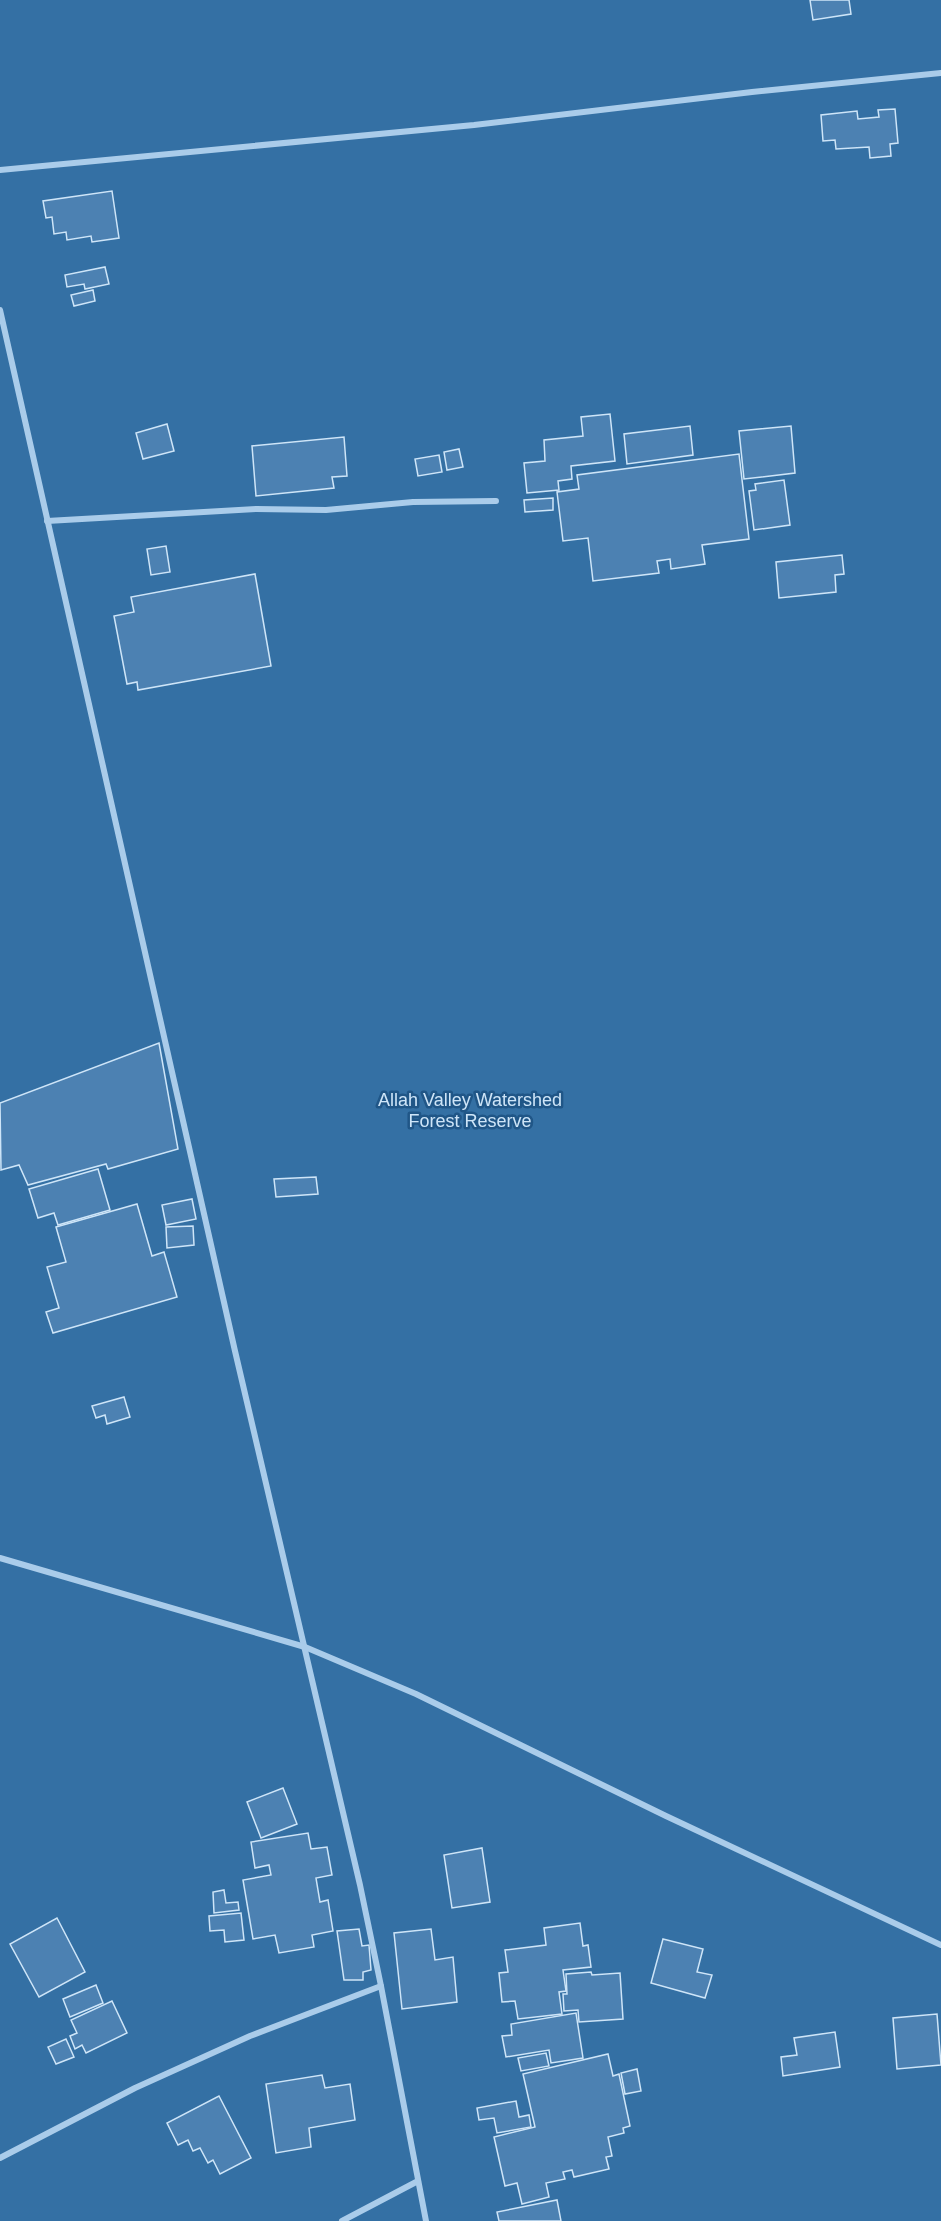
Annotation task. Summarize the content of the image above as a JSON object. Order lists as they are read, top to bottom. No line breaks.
{"parks":["Allah Valley Watershed Forest Reserve"]}
